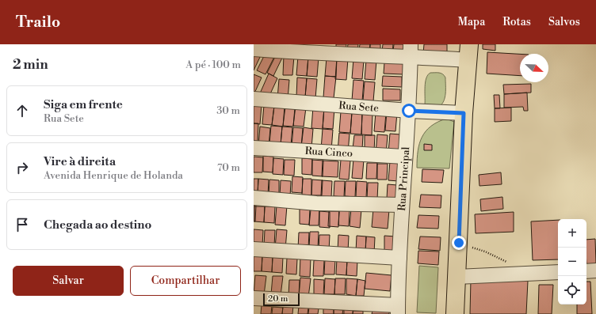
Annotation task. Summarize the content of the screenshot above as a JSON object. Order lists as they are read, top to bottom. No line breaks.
{"streets":{"street":["Rua Sete","Rua Cinco","Rua Principal"]},"crossings":[["Rua Sete","Rua Principal"],["Rua Cinco","Rua Principal"]],"scale_bar":"20 m","north":"bottom right","page":{"header":"Trailo","nav":["Mapa","Rotas","Salvos"],"heading":["2 min","A pé · 100 m"],"list":[["Siga em frente","Rua Sete","30 m"],["Vire à direita","Avenida Henrique de Holanda","70 m"],"Chegada ao destino"],"map_buttons":["+","−"],"buttons":["Salvar","Compartilhar"],"scale":"20 m"}}
